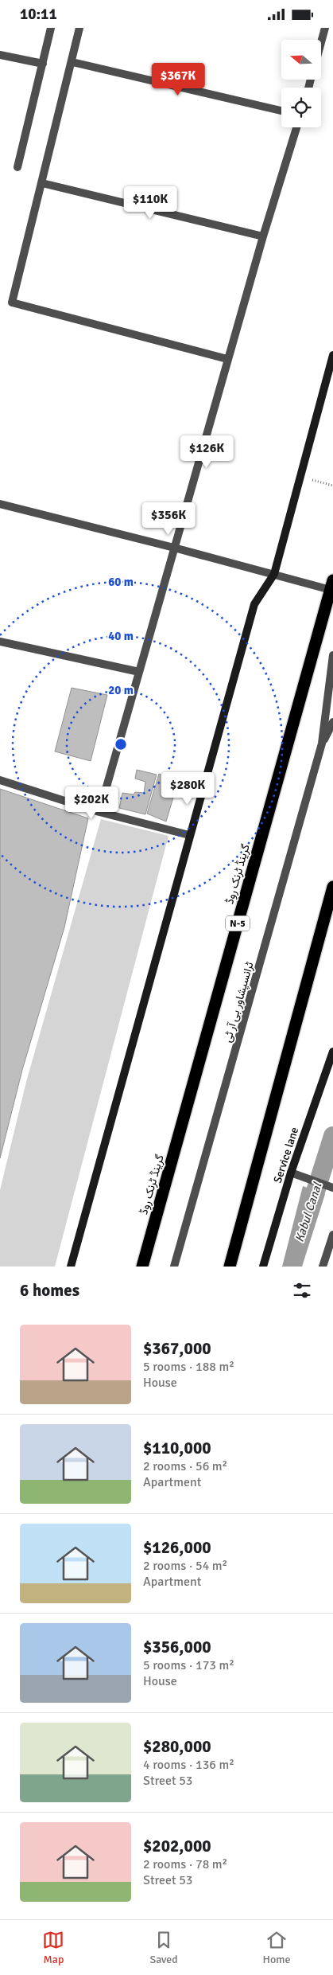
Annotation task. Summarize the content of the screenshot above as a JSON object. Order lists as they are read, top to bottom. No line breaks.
{"streets":{"highway":["گرینڈ ٹرنک روڈ","N-5"],"street":["ٹرانسپشاور بی آر ٹی","Service lane"]},"water":["Kabul Canal"],"north":"left","page":{"status":"10:11","price":["$367K","$110K","$126K","$356K","$280K","$202K"],"heading":"6 homes","list":[{"name":"$367,000","note":"5 rooms · 188 m² · House"},{"name":"$110,000","note":"2 rooms · 56 m² · Apartment"},{"name":"$126,000","note":"2 rooms · 54 m² · Apartment"},{"name":"$356,000","note":"5 rooms · 173 m² · House"},{"name":"$280,000","note":"4 rooms · 136 m² · Street 53"},{"name":"$202,000","note":"2 rooms · 78 m² · Street 53"}],"tabs":["Map","Saved","Home"]},"rings":["60 m","40 m","20 m"]}
